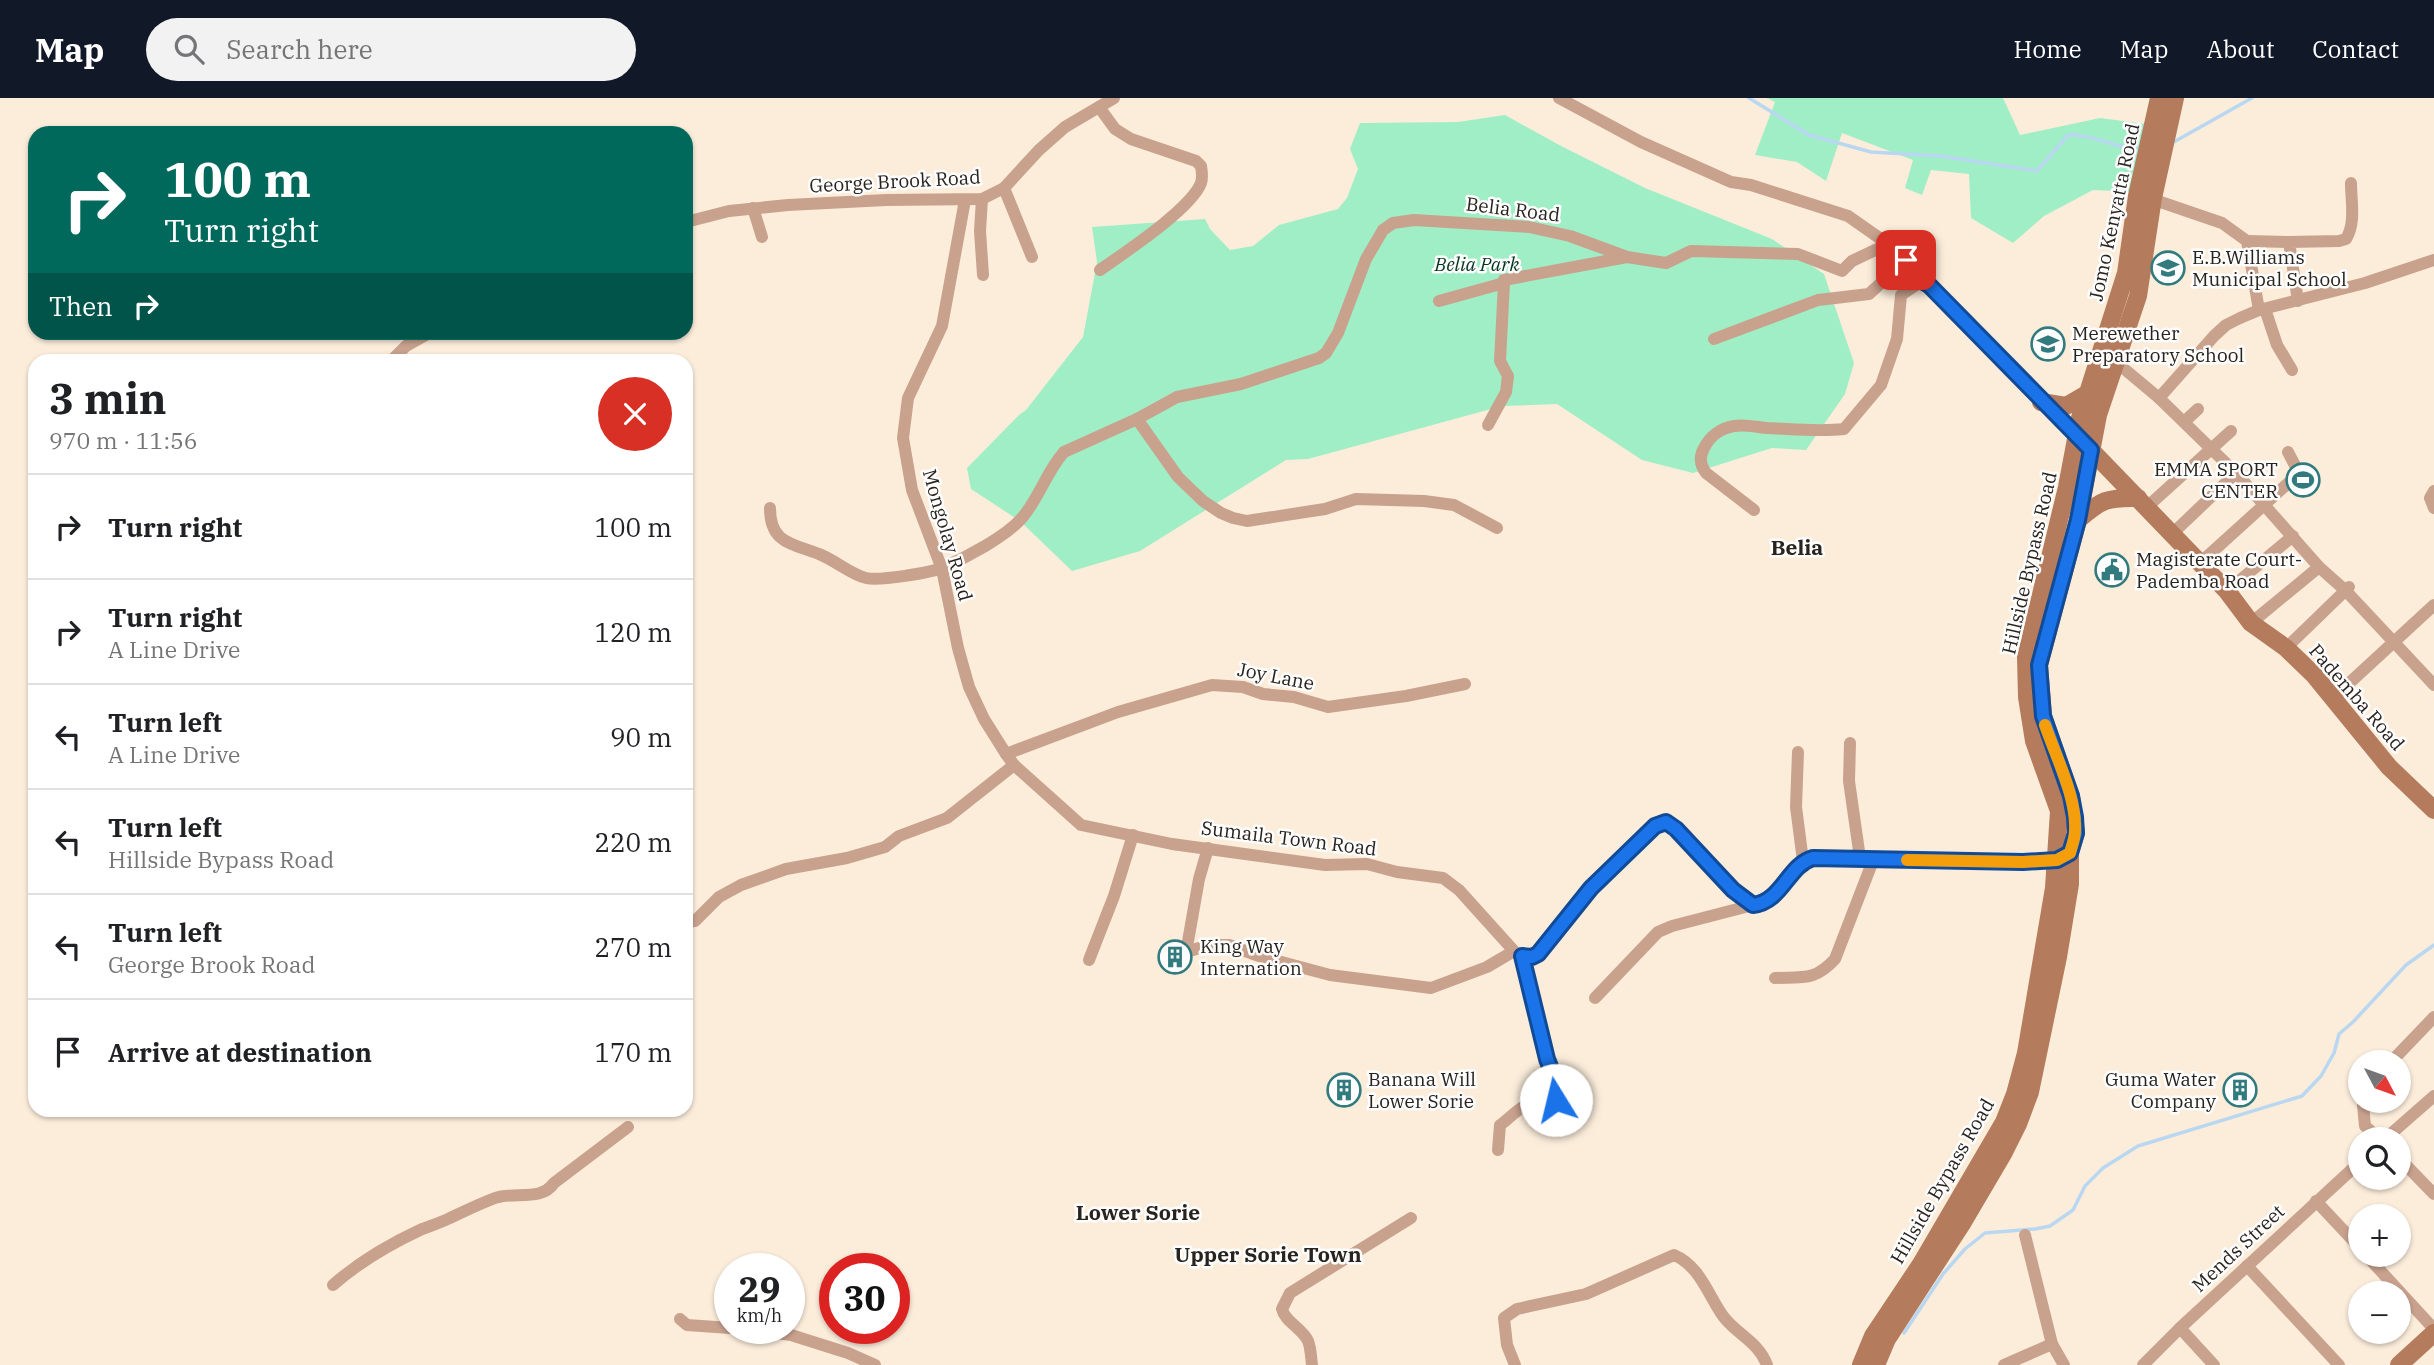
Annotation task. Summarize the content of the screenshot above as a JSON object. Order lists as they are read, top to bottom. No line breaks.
{"streets":{"main road":["Jomo Kenyatta Road","Hillside Bypass Road","Pademba Road"],"street":["George Brook Road","Belia Road","Mongolay Road","Joy Lane","Sumaila Town Road","Mends Street"]},"crossings":[["George Brook Road","Mongolay Road"],["Jomo Kenyatta Road","Hillside Bypass Road"],["Mongolay Road","Joy Lane"],["Mongolay Road","Sumaila Town Road"],["Joy Lane","Sumaila Town Road"]],"districts":["Belia","Lower Sorie","Upper Sorie Town"],"parks":["Belia Park"],"places":{"school or university":["E.B.Williams Municipal School","Merewether Preparatory School"],"sports":["EMMA SPORT CENTER"],"public building":["Magisterate Court- Pademba Road"],"building":["King Way Internation","Banana Will Lower Sorie","Guma Water Company"]},"north":"bottom right","page":{"header":"Map","search":"Search here","nav":["Home","Map","About","Contact"],"turn":["100 m","Turn right"],"then":"Then","heading":["3 min","970 m · 11:56"],"list":[{"name":"Turn right","value":"100 m"},{"name":"Turn right","note":"A Line Drive","value":"120 m"},{"name":"Turn left","note":"A Line Drive","value":"90 m"},{"name":"Turn left","note":"Hillside Bypass Road","value":"220 m"},{"name":"Turn left","note":"George Brook Road","value":"270 m"},{"name":"Arrive at destination","value":"170 m"}],"map_buttons":["+","−"],"speed":"29 km/h","limit":"30"}}
